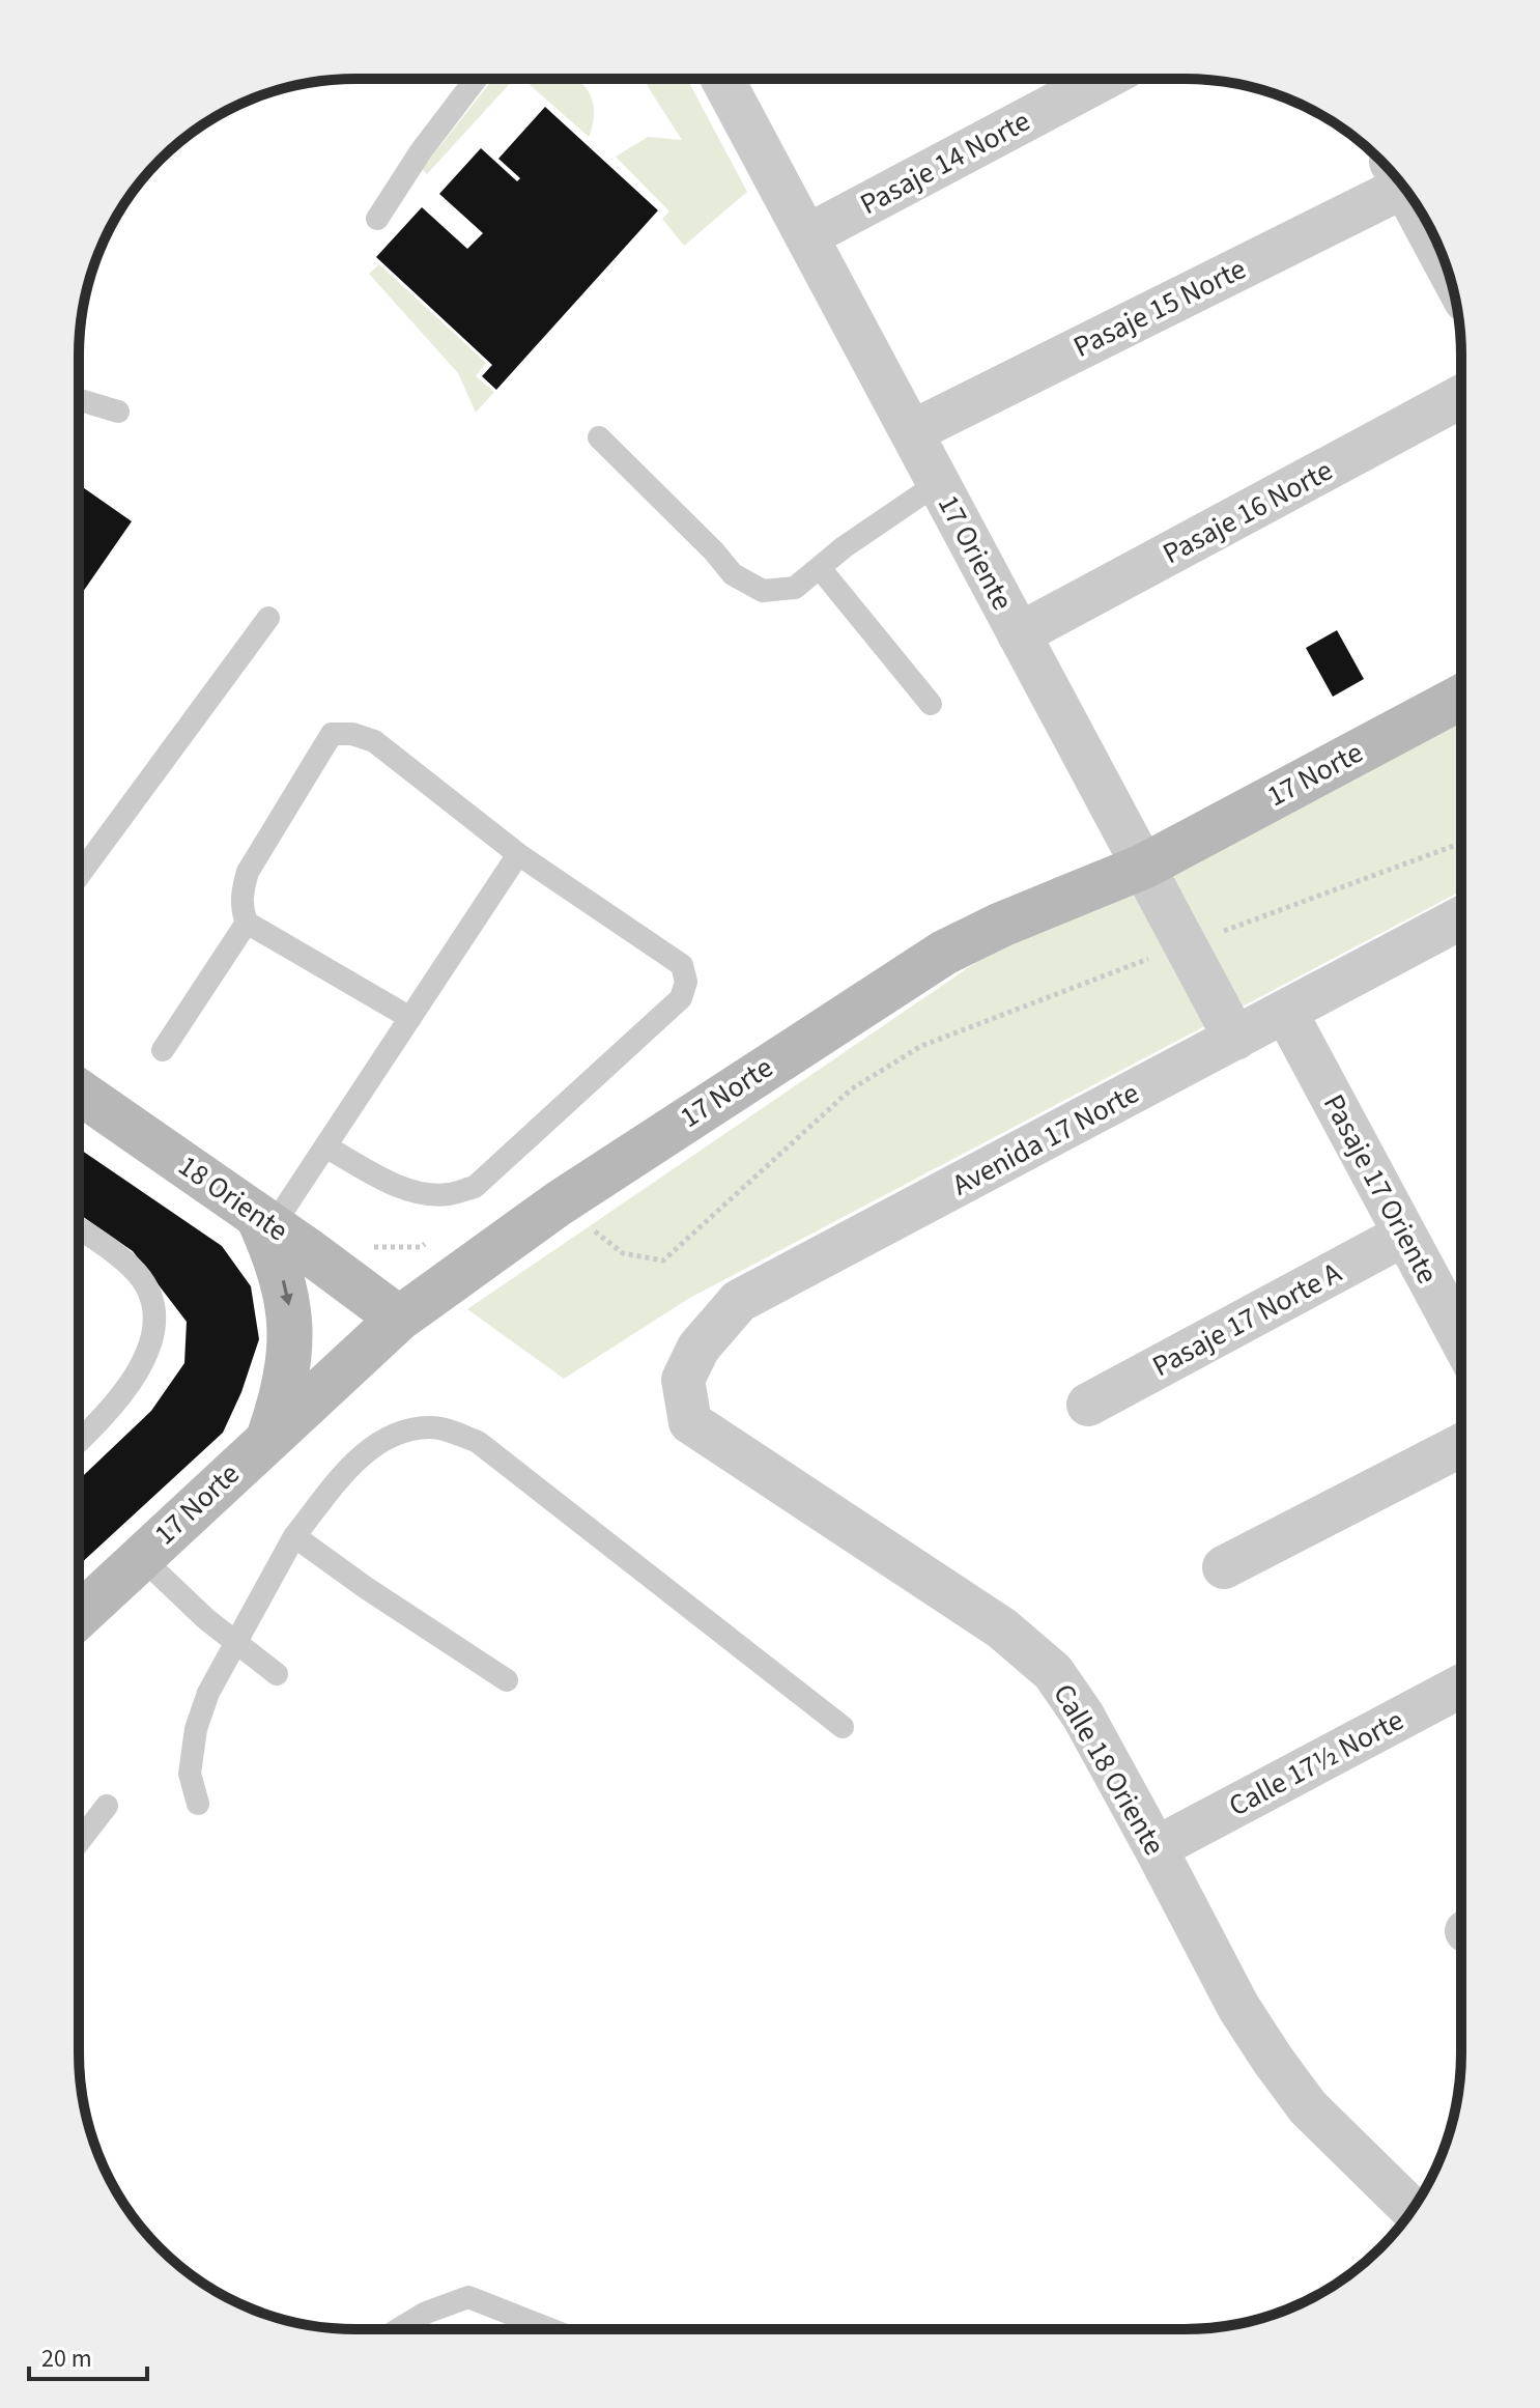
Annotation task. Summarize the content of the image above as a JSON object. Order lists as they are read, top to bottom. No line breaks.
{"streets":{"street":["Pasaje 14 Norte","Pasaje 15 Norte","Pasaje 16 Norte","17 Oriente","17 Norte","Avenida 17 Norte","Pasaje 17 Oriente","18 Oriente","Pasaje 17 Norte A","Calle 17½ Norte","Calle 18 Oriente"]},"crossings":[["Pasaje 14 Norte","17 Oriente"],["Pasaje 15 Norte","17 Oriente"],["Pasaje 16 Norte","17 Oriente"],["17 Oriente","17 Norte"],["17 Oriente","Avenida 17 Norte"],["17 Norte","18 Oriente"],["Avenida 17 Norte","Pasaje 17 Oriente"],["Avenida 17 Norte","Calle 18 Oriente"],["Pasaje 17 Oriente","Pasaje 17 Norte A"],["Calle 17½ Norte","Calle 18 Oriente"]],"scale_bar":"20 m"}
